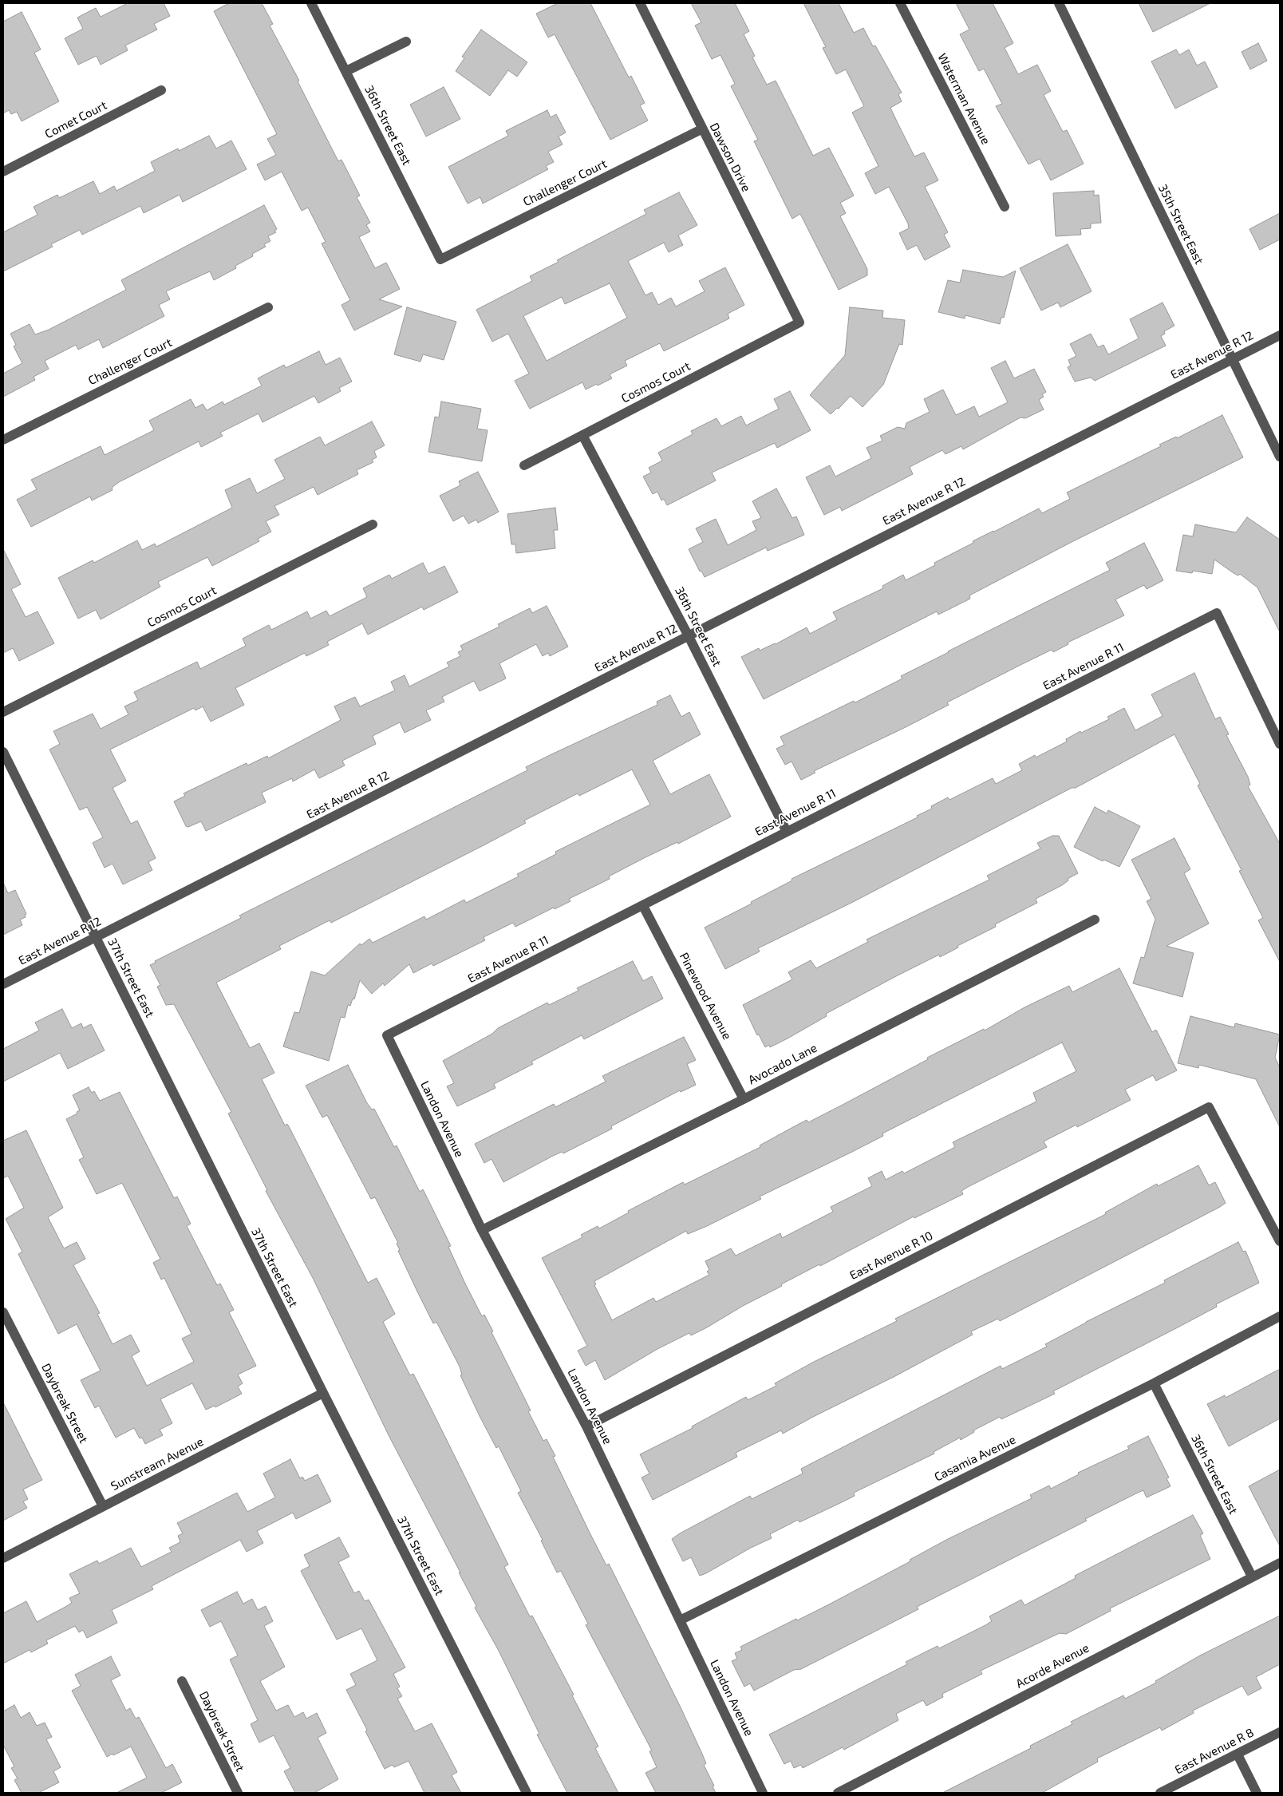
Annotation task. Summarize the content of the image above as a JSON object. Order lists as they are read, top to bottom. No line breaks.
{"streets":{"street":["Waterman Avenue","Comet Court","36th Street East","Dawson Drive","Challenger Court","35th Street East","East Avenue R 12","Cosmos Court","East Avenue R 11","37th Street East","Pinewood Avenue","Avocado Lane","Landon Avenue","East Avenue R 10","Daybreak Street","Casamia Avenue","Sunstream Avenue","Acorde Avenue","East Avenue R 8"]},"crossings":[["36th Street East","Challenger Court"],["36th Street East","East Avenue R 12"],["36th Street East","Cosmos Court"],["36th Street East","East Avenue R 11"],["36th Street East","Casamia Avenue"],["36th Street East","Acorde Avenue"],["Dawson Drive","Challenger Court"],["Dawson Drive","Cosmos Court"],["35th Street East","East Avenue R 12"],["East Avenue R 12","37th Street East"],["East Avenue R 11","Pinewood Avenue"],["East Avenue R 11","Landon Avenue"],["37th Street East","Sunstream Avenue"],["Pinewood Avenue","Avocado Lane"],["Avocado Lane","Landon Avenue"],["Landon Avenue","East Avenue R 10"],["Landon Avenue","Casamia Avenue"],["Daybreak Street","Sunstream Avenue"]]}
